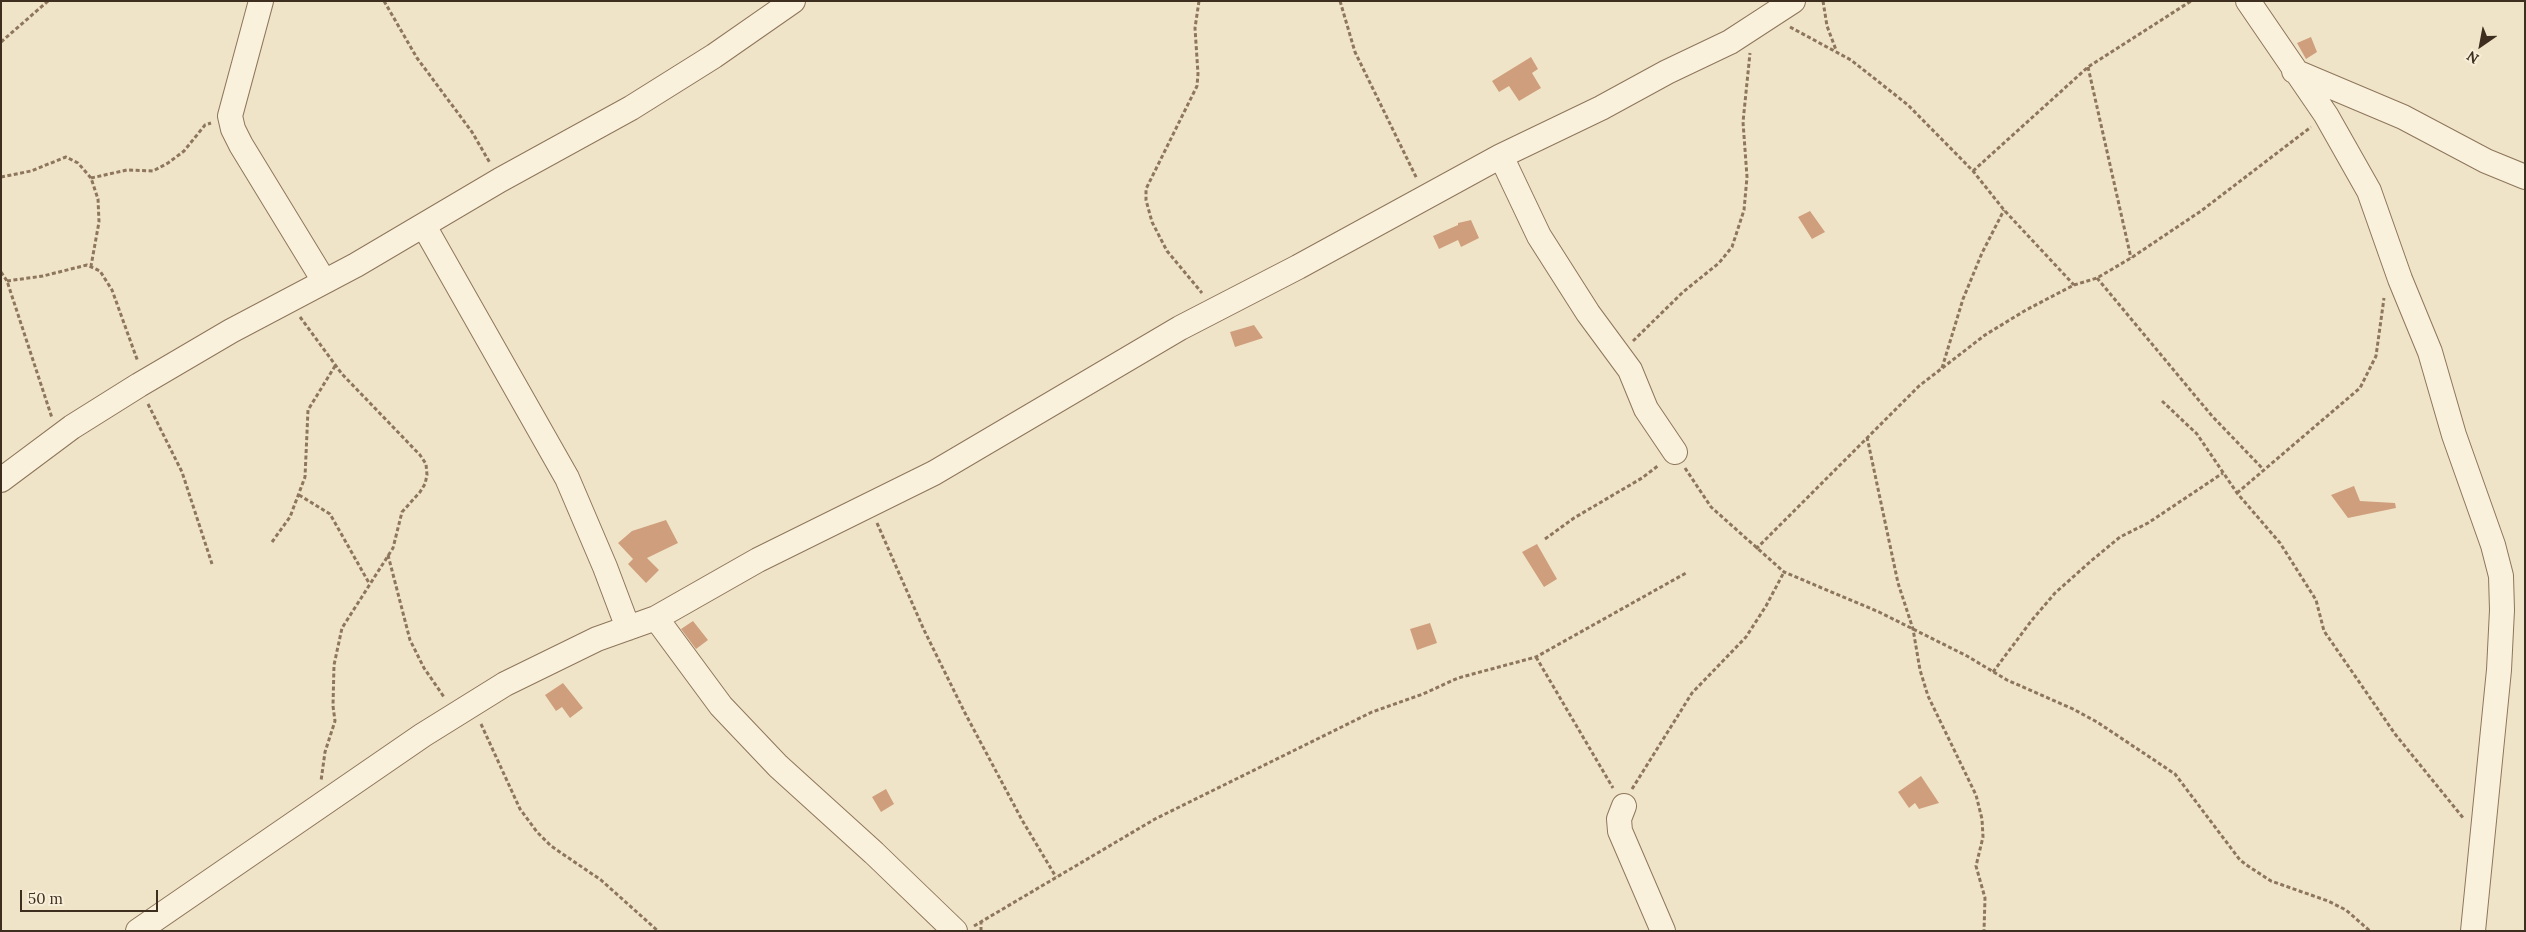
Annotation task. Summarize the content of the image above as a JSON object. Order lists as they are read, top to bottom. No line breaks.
{"scale_bar":"50 m","north":"bottom left"}
